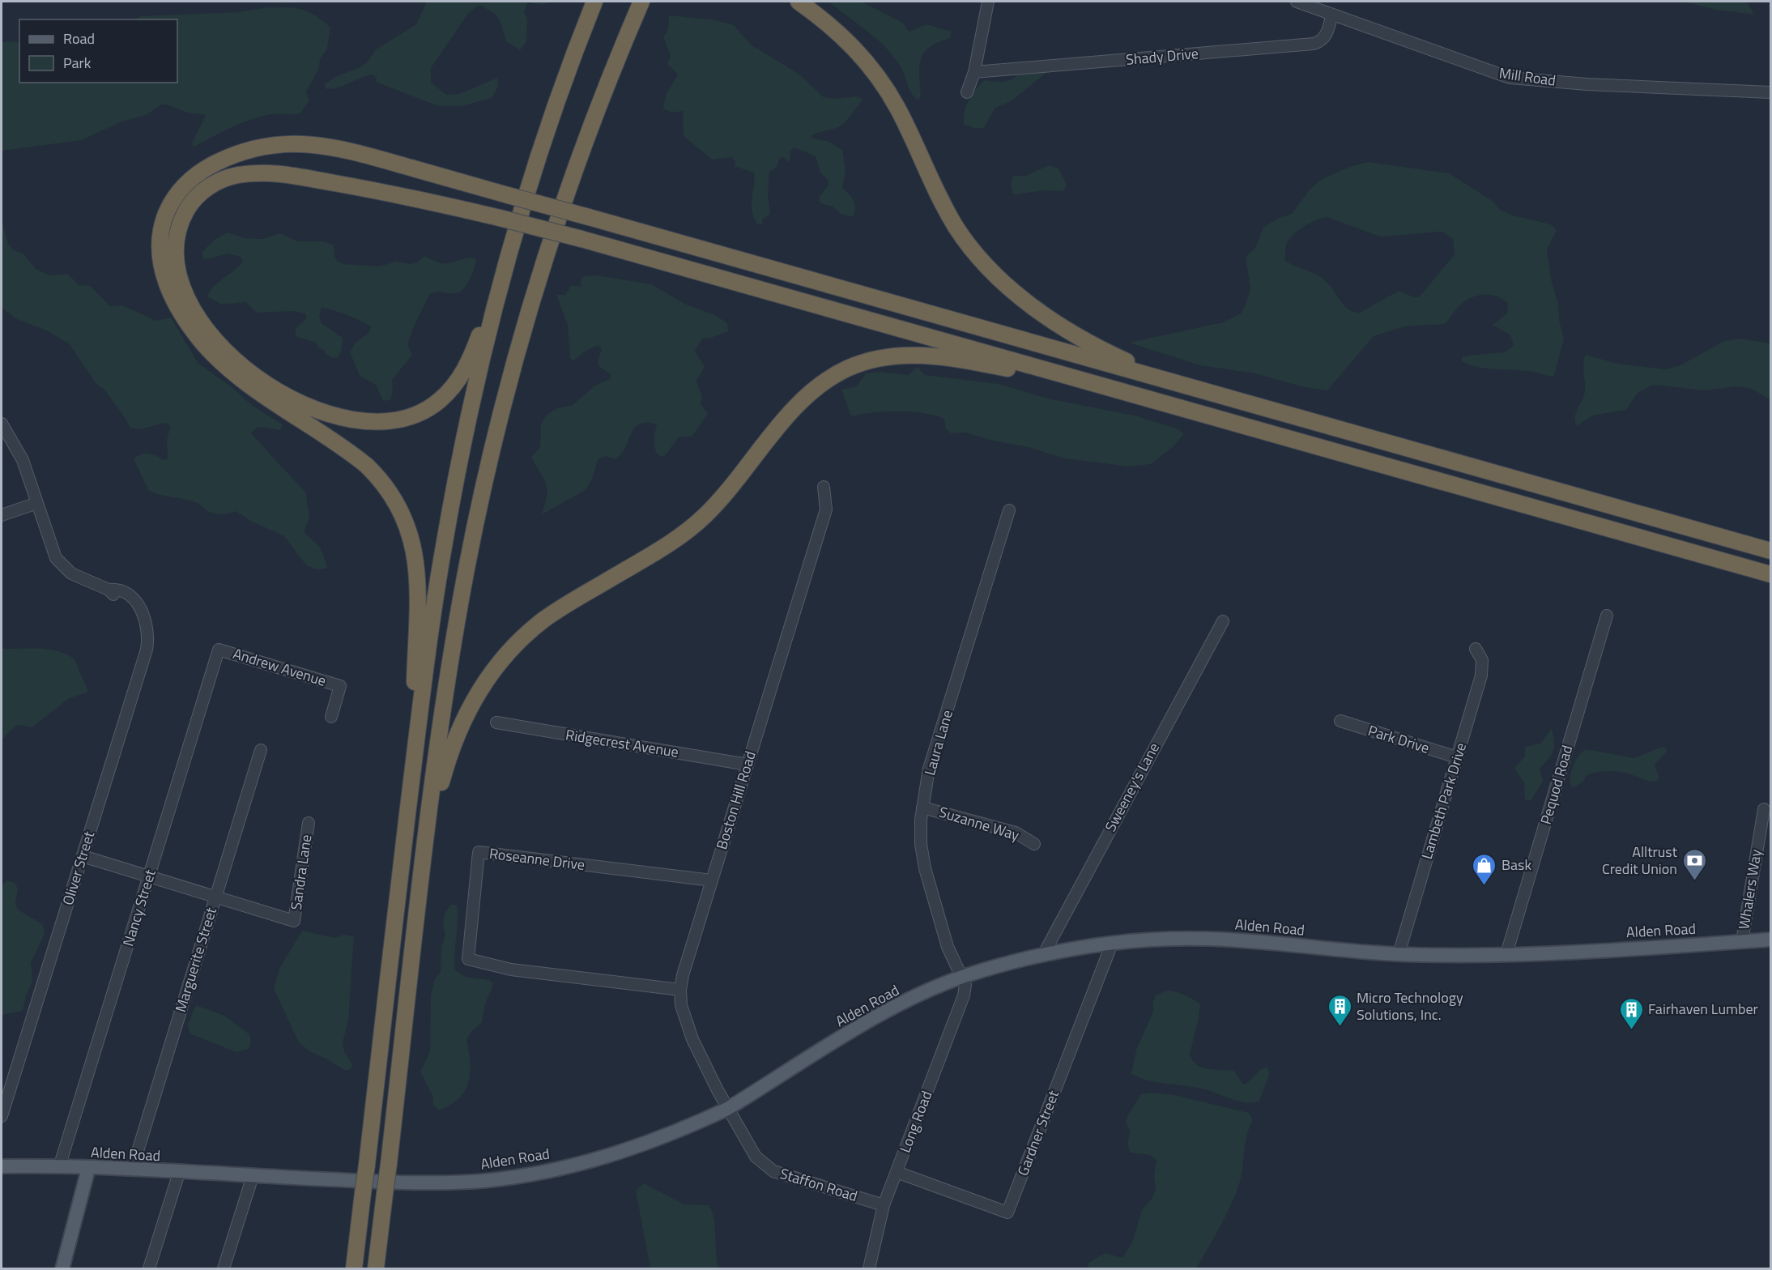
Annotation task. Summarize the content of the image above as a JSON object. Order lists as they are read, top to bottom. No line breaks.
{"streets":{"main road":["Alden Road"],"street":["Shady Drive","Mill Road","Andrew Avenue","Park Drive","Laura Lane","Ridgecrest Avenue","Pequod Road","Sweeney's Lane","Boston Hill Road","Lambeth Park Drive","Suzanne Way","Roseanne Drive","Oliver Street","Sandra Lane","Whalers Way","Nancy Street","Marguerite Street","Long Road","Gardner Street","Staffon Road"]},"crossings":[["Shady Drive","Mill Road"],["Andrew Avenue","Nancy Street"],["Park Drive","Lambeth Park Drive"],["Laura Lane","Suzanne Way"],["Laura Lane","Alden Road"],["Laura Lane","Long Road"],["Ridgecrest Avenue","Boston Hill Road"],["Pequod Road","Alden Road"],["Sweeney's Lane","Alden Road"],["Boston Hill Road","Roseanne Drive"],["Boston Hill Road","Alden Road"],["Boston Hill Road","Staffon Road"],["Lambeth Park Drive","Alden Road"],["Sandra Lane","Marguerite Street"],["Whalers Way","Alden Road"],["Nancy Street","Alden Road"],["Alden Road","Marguerite Street"],["Alden Road","Long Road"],["Alden Road","Gardner Street"],["Alden Road","Staffon Road"],["Long Road","Gardner Street"],["Long Road","Staffon Road"]],"places":{"bank":["Alltrust Credit Union"],"shop":["Bask"],"building":["Micro Technology Solutions, Inc.","Fairhaven Lumber"]},"legend":["Road","Park"]}
